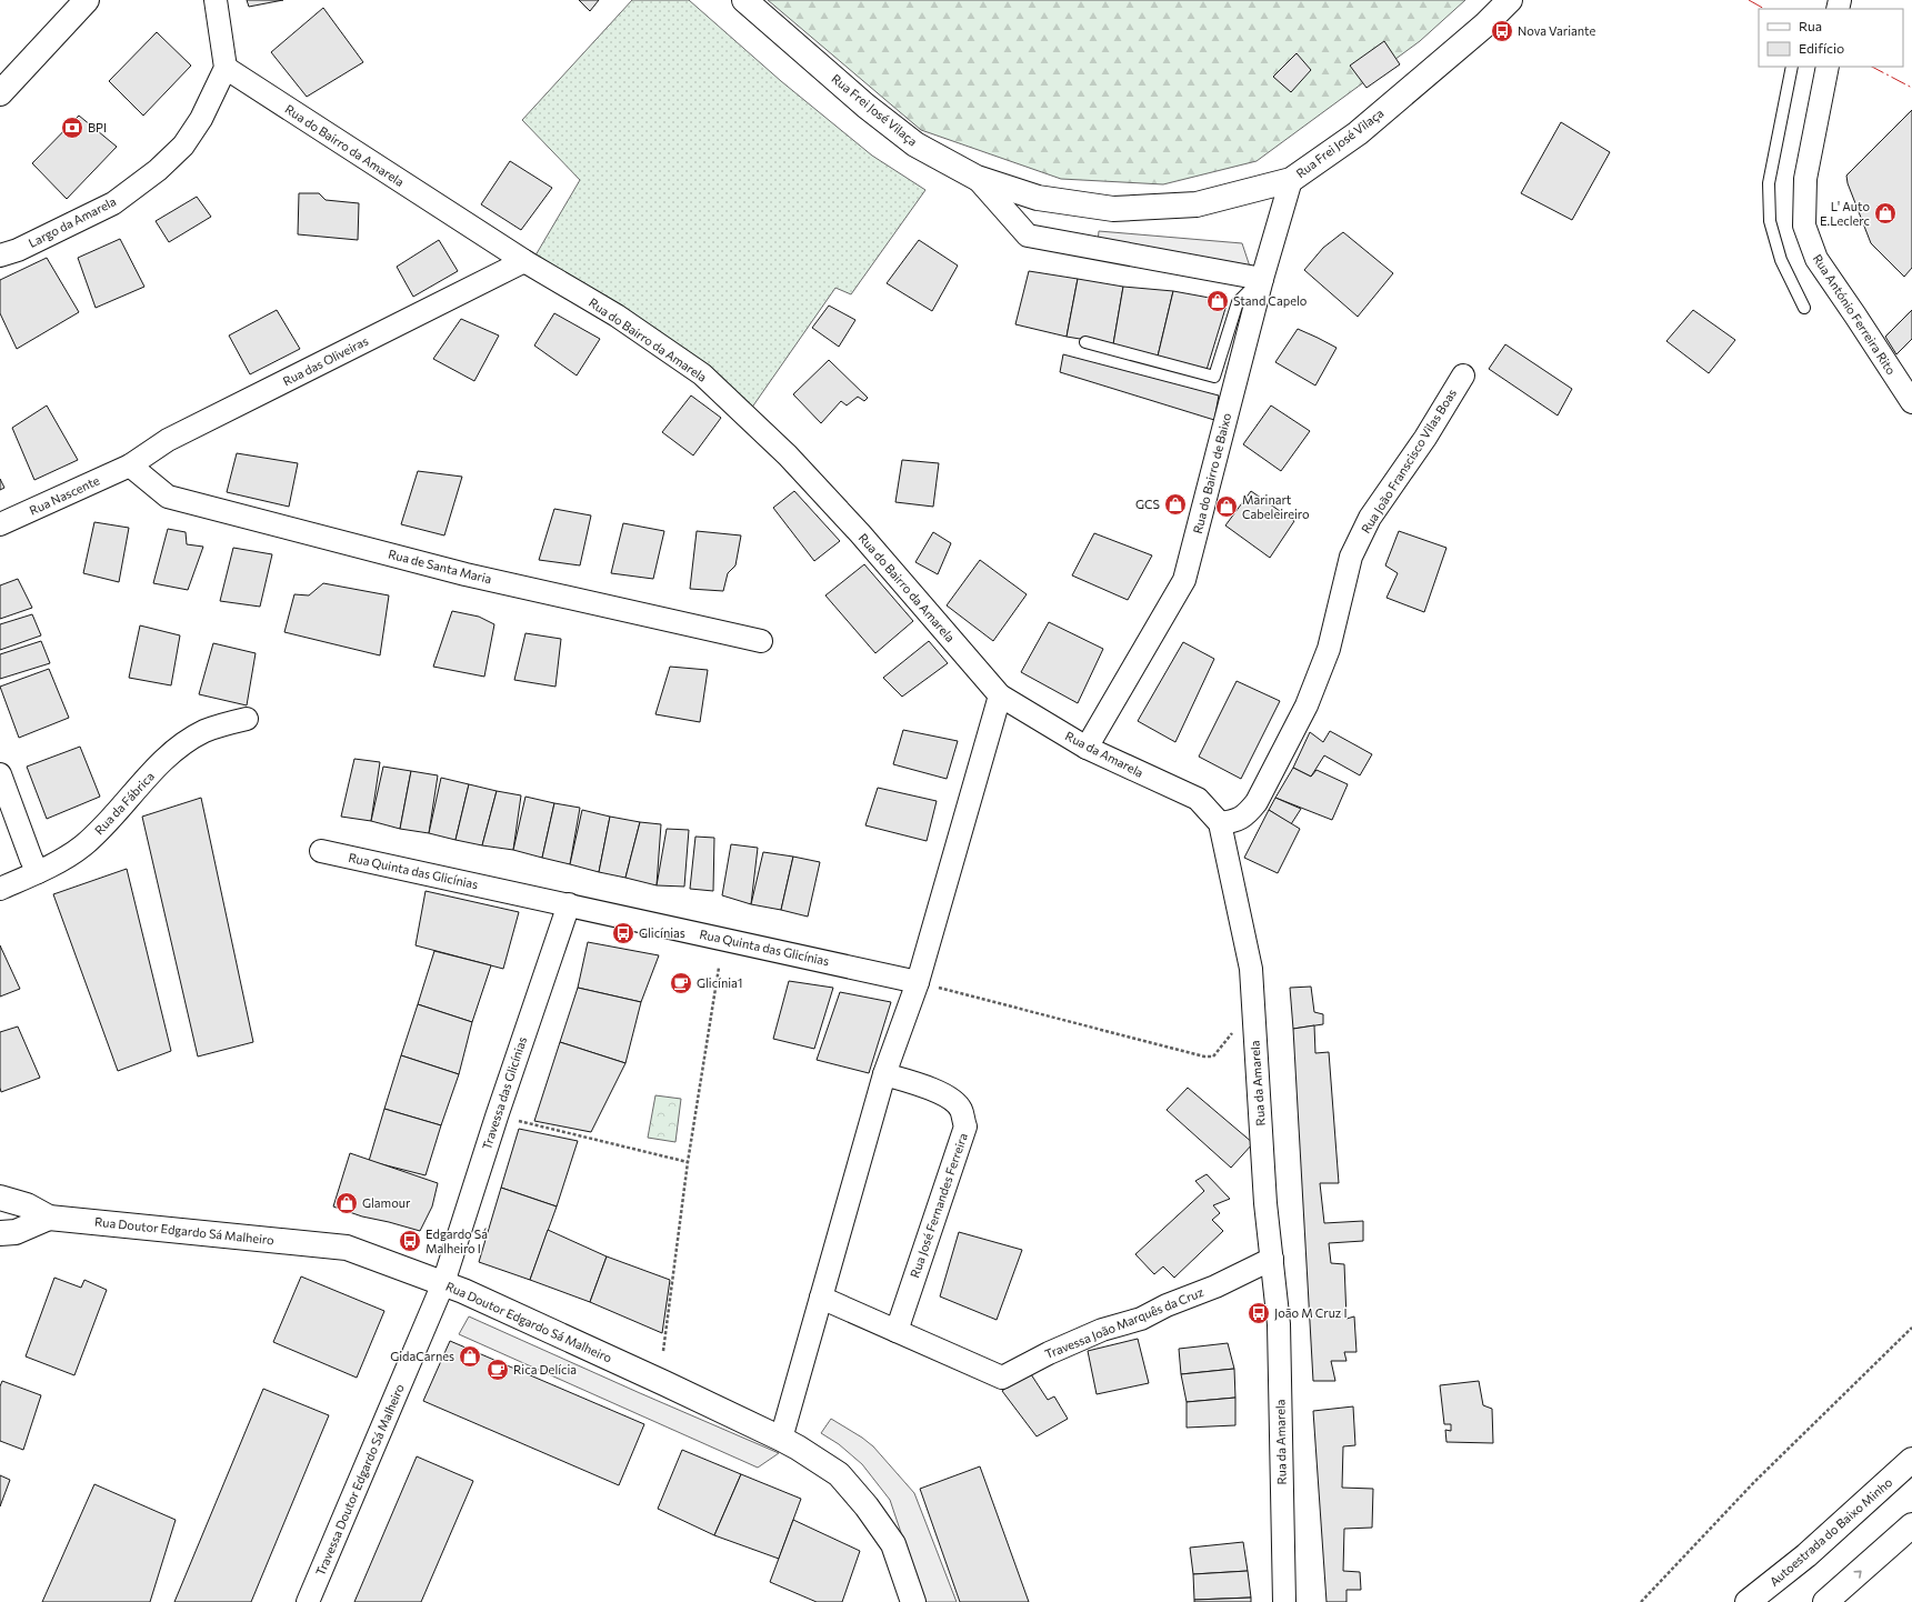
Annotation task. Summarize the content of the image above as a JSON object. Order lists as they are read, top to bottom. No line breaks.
{"streets":{"main road":["Rua Frei José Vilaça","Rua Doutor Edgardo Sá Malheiro","Autoestrada do Baixo Minho"],"street":["Rua do Bairro da Amarela","Largo da Amarela","Rua António Ferreira Rito","Rua das Oliveiras","Rua João Franscisco Vilas Boas","Rua do Bairro de Baixo","Rua Nascente","Rua de Santa Maria","Rua da Amarela","Rua da Fábrica","Rua Quinta das Glicínias","Travessa das Glicínias","Rua José Fernandes Ferreira","Travessa João Marquês da Cruz","Travessa Doutor Edgardo Sá Malheiro"]},"crossings":[["Rua Frei José Vilaça","Rua do Bairro de Baixo"],["Rua do Bairro da Amarela","Largo da Amarela"],["Rua do Bairro da Amarela","Rua das Oliveiras"],["Rua do Bairro da Amarela","Rua da Amarela"],["Rua das Oliveiras","Rua Nascente"],["Rua das Oliveiras","Rua de Santa Maria"],["Rua João Franscisco Vilas Boas","Rua da Amarela"],["Rua do Bairro de Baixo","Rua da Amarela"],["Rua Nascente","Rua de Santa Maria"],["Rua da Amarela","Travessa João Marquês da Cruz"],["Rua Quinta das Glicínias","Travessa das Glicínias"],["Travessa das Glicínias","Rua Doutor Edgardo Sá Malheiro"],["Travessa das Glicínias","Travessa Doutor Edgardo Sá Malheiro"],["Rua José Fernandes Ferreira","Travessa João Marquês da Cruz"],["Rua Doutor Edgardo Sá Malheiro","Travessa Doutor Edgardo Sá Malheiro"]],"places":{"bus stop":["Nova Variante","Glicínias","Edgardo Sá Malheiro I","João M Cruz I"],"bank":["BPI"],"shop":["L' Auto E.Leclerc","Stand Capelo","GCS","Marinart Cabeleireiro","Glamour","GidaCarnes"],"cafe":["Glicínia1","Rica Delícia"]},"legend":["Rua","Edifício"]}
